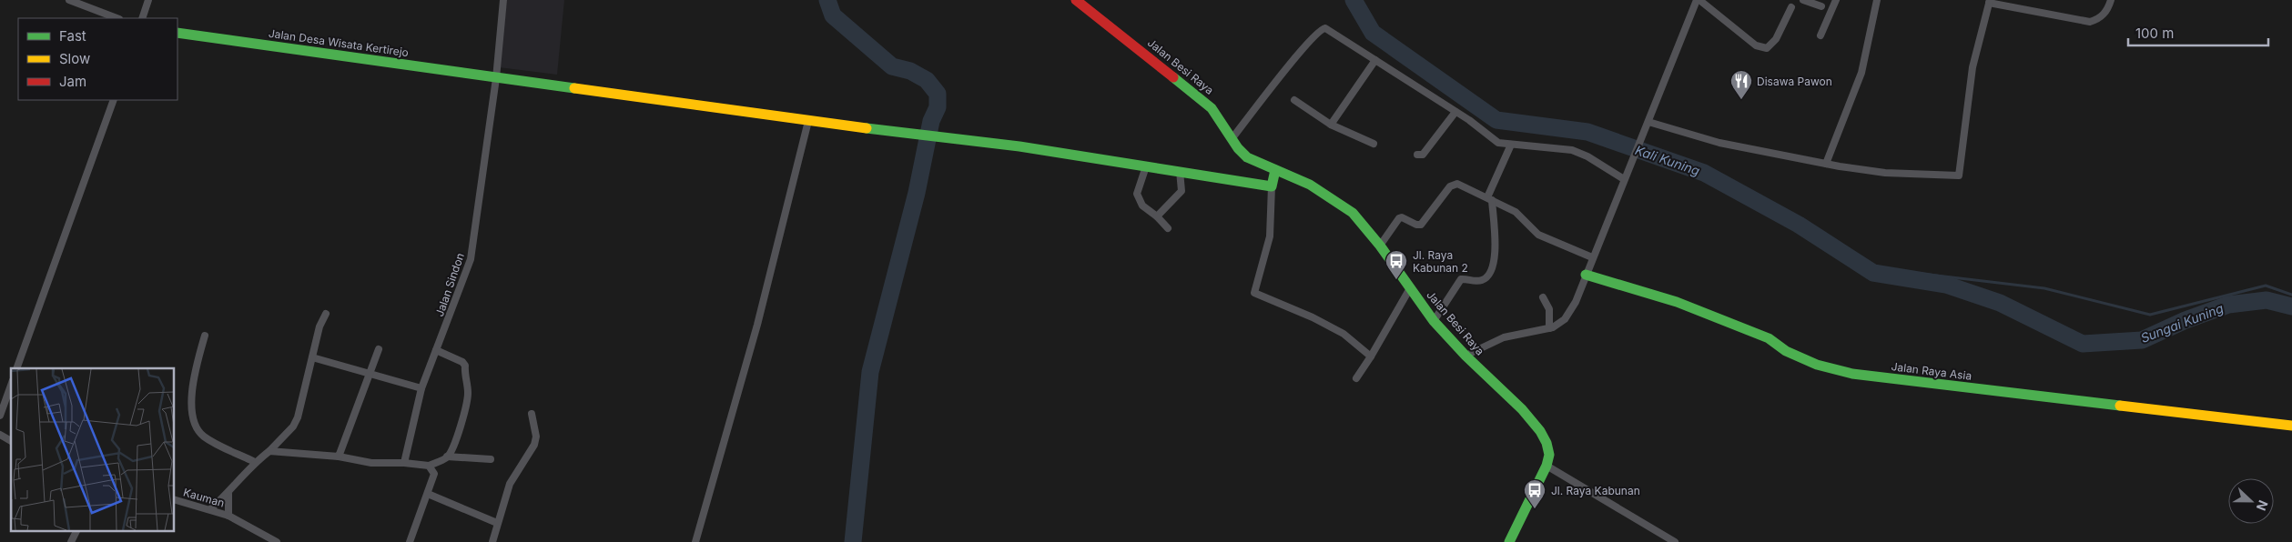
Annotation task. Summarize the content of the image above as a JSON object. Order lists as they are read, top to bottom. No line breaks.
{"streets":{"street":["Jalan Desa Wisata Kertirejo","Jalan Besi Raya","Jalan Sindon","Jalan Raya Asia","Kauman"]},"crossings":[["Jalan Desa Wisata Kertirejo","Jalan Sindon"]],"water":["Kali Kuning","Sungai Kuning"],"places":{"restaurant":["Disawa Pawon"],"bus stop":["Jl. Raya Kabunan 2","Jl. Raya Kabunan"]},"legend":["Fast","Slow","Jam"],"scale_bar":"100 m","north":"right"}
